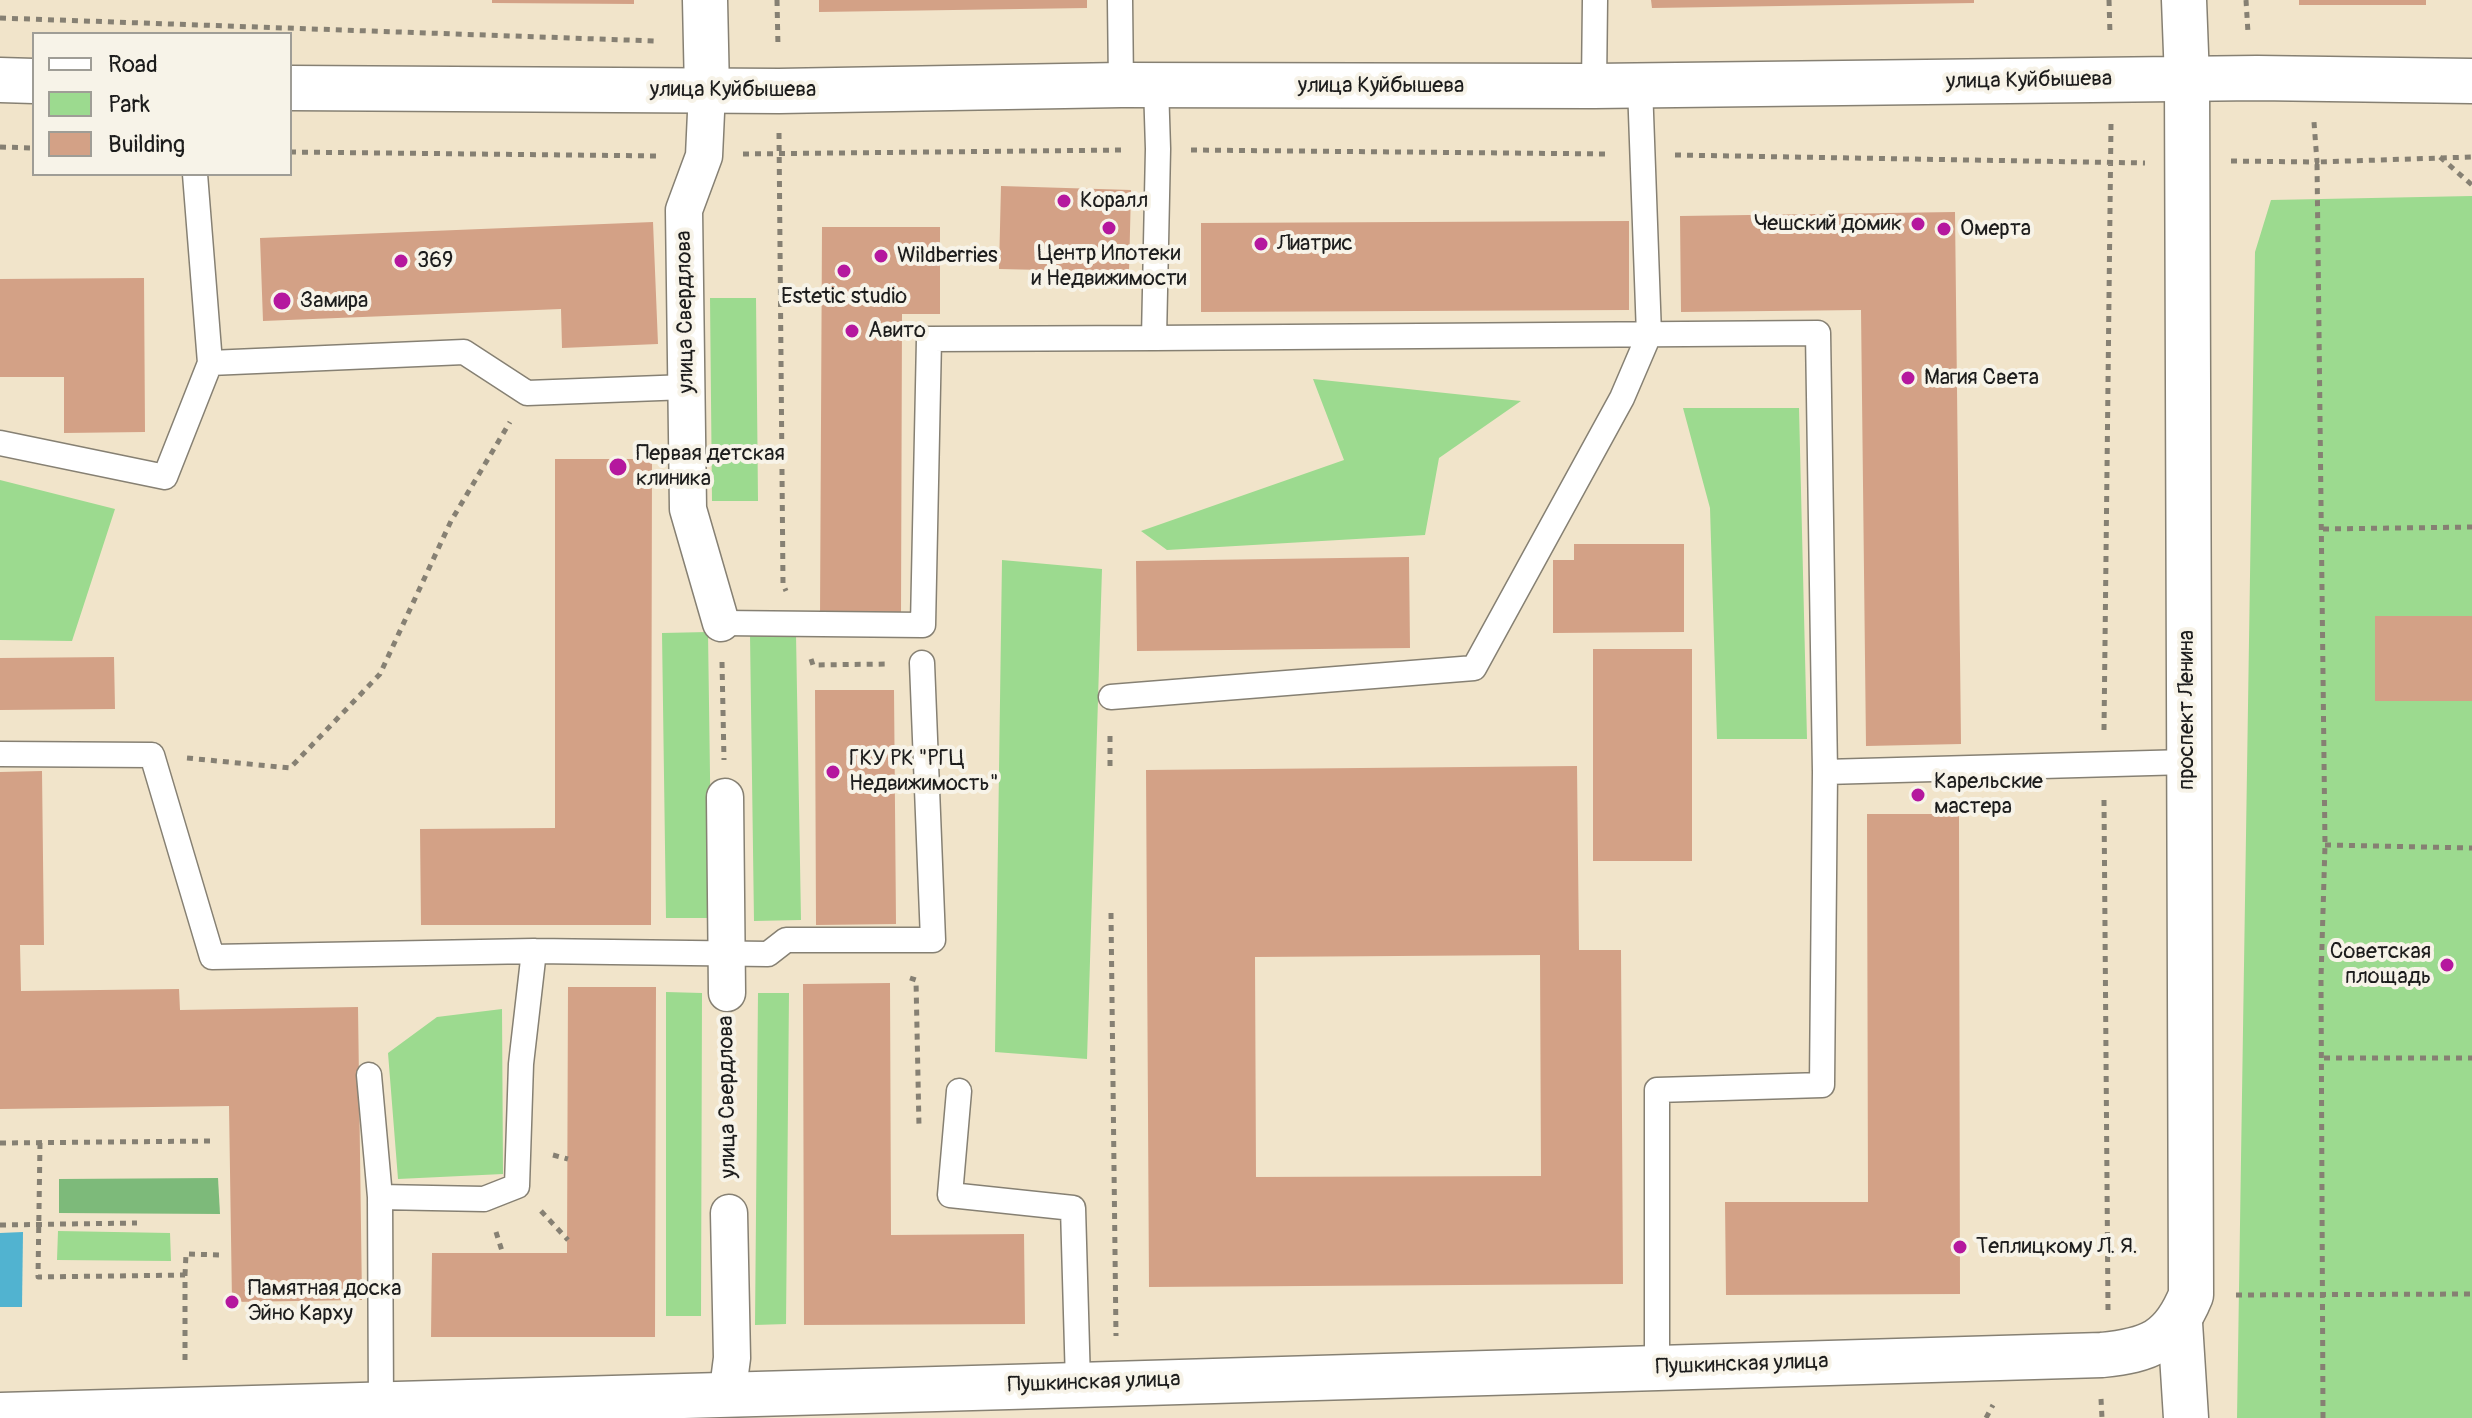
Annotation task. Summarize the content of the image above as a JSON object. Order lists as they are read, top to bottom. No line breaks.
{"streets":{"street":["улица Куйбышева","улица Свердлова","проспект Ленина","Пушкинская улица"]},"crossings":[["улица Куйбышева","улица Свердлова"],["улица Куйбышева","проспект Ленина"],["проспект Ленина","Пушкинская улица"]],"places":["Коралл","Чешский домик","Центр Ипотеки и Недвижимости","Омерта","Лиатрис","Wildberries","369","Estetic studio","Замира","Авито","Магия Света","Первая детская клиника","ГКУ РК \"РГЦ Недвижимость\"","Карельские мастера","Советская площадь","Теплицкому Л. Я.","Памятная доска Эйно Карху"],"legend":["Road","Park","Building"]}
